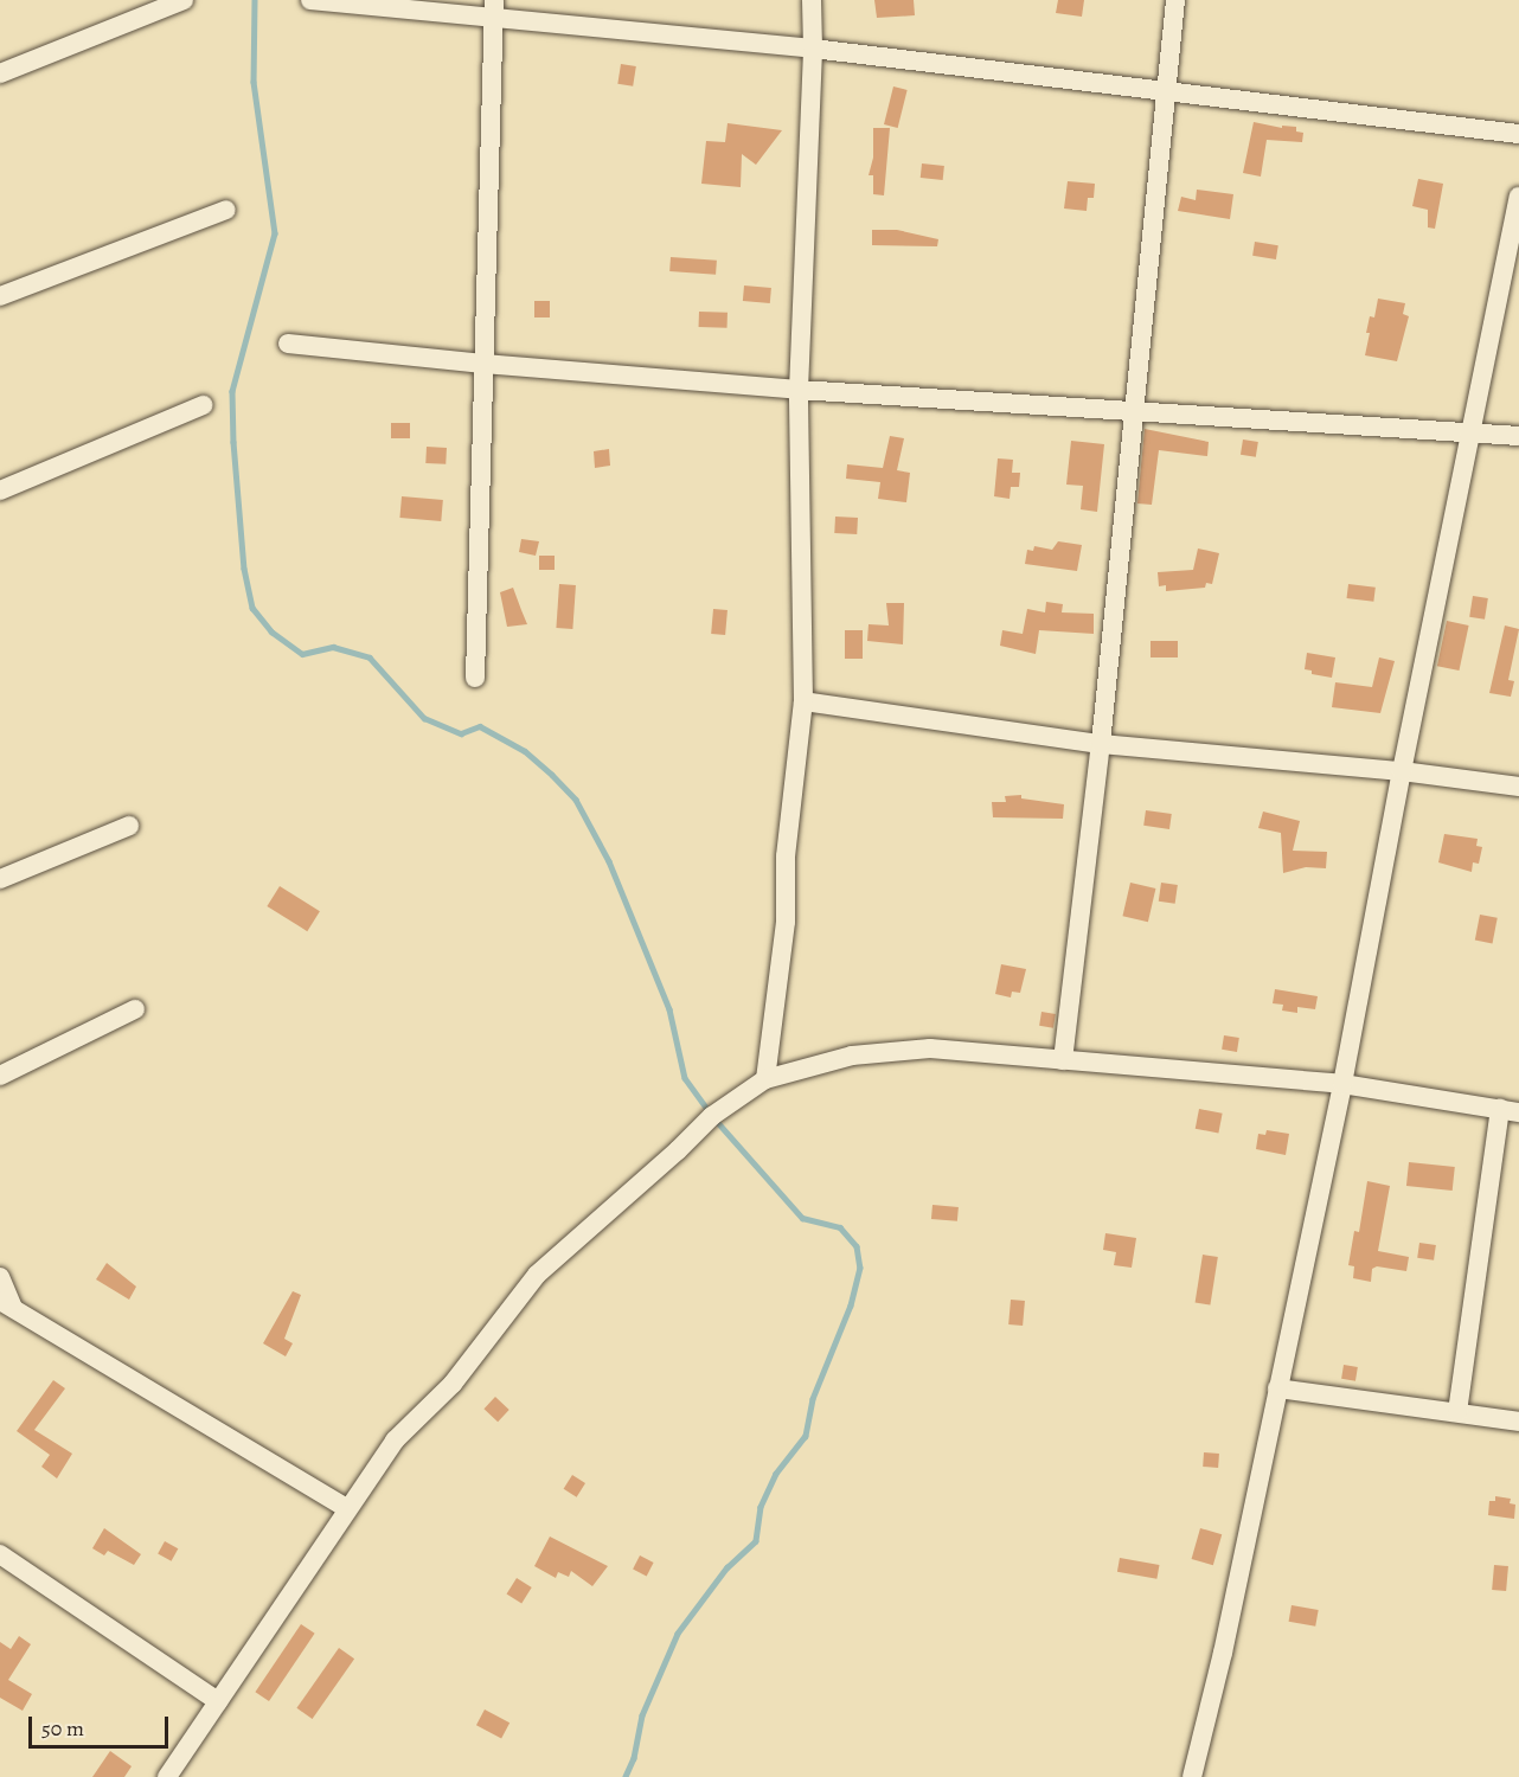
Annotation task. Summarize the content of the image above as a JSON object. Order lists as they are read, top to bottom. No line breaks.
{"scale_bar":"50 m"}
